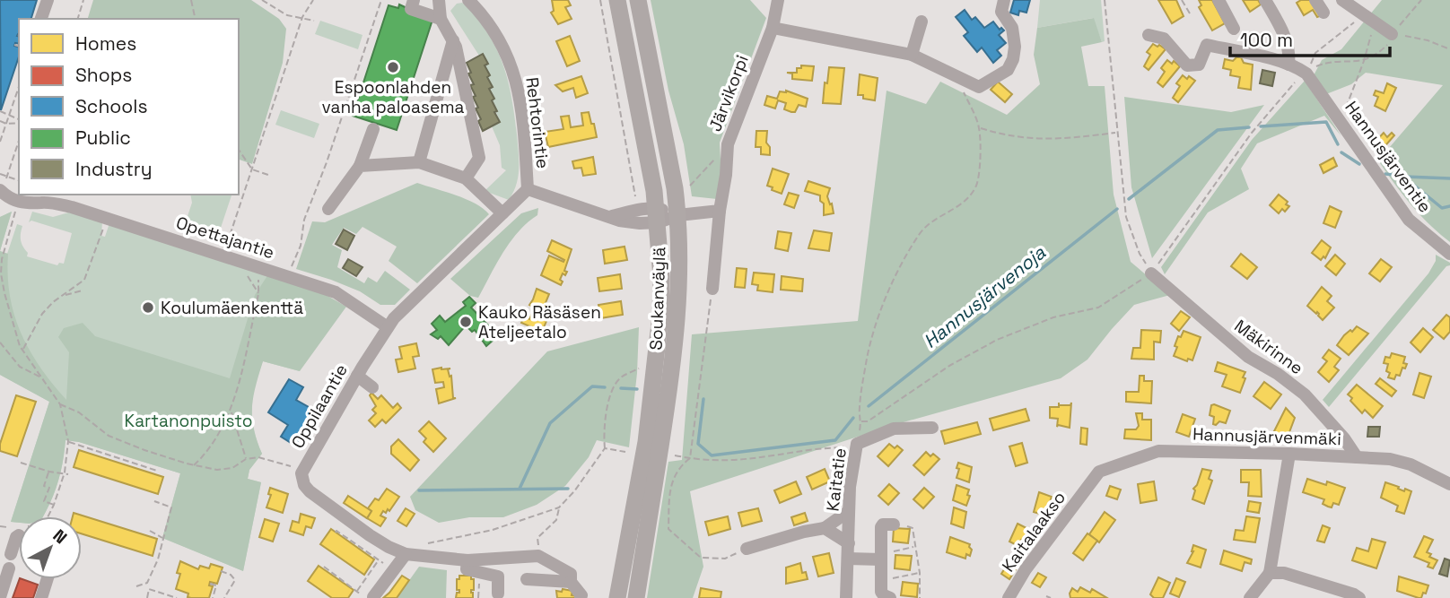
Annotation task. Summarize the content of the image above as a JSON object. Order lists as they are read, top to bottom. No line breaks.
{"streets":{"main road":["Soukanväylä"],"street":["Järvikorpi","Rehtorintie","Hannusjärventie","Opettajantie","Mäkirinne","Oppilaantie","Hannusjärvenmäki","Kaitatie","Kaitalaakso"]},"crossings":[["Rehtorintie","Oppilaantie"],["Opettajantie","Oppilaantie"],["Mäkirinne","Hannusjärvenmäki"],["Hannusjärvenmäki","Kaitalaakso"]],"water":["Hannusjärvenoja"],"parks":["Kartanonpuisto"],"places":["Espoonlahden vanha paloasema","Koulumäenkenttä","Kauko Räsäsen Ateljeetalo"],"legend":["Homes","Shops","Schools","Public","Industry"],"scale_bar":"100 m","north":"top right"}
